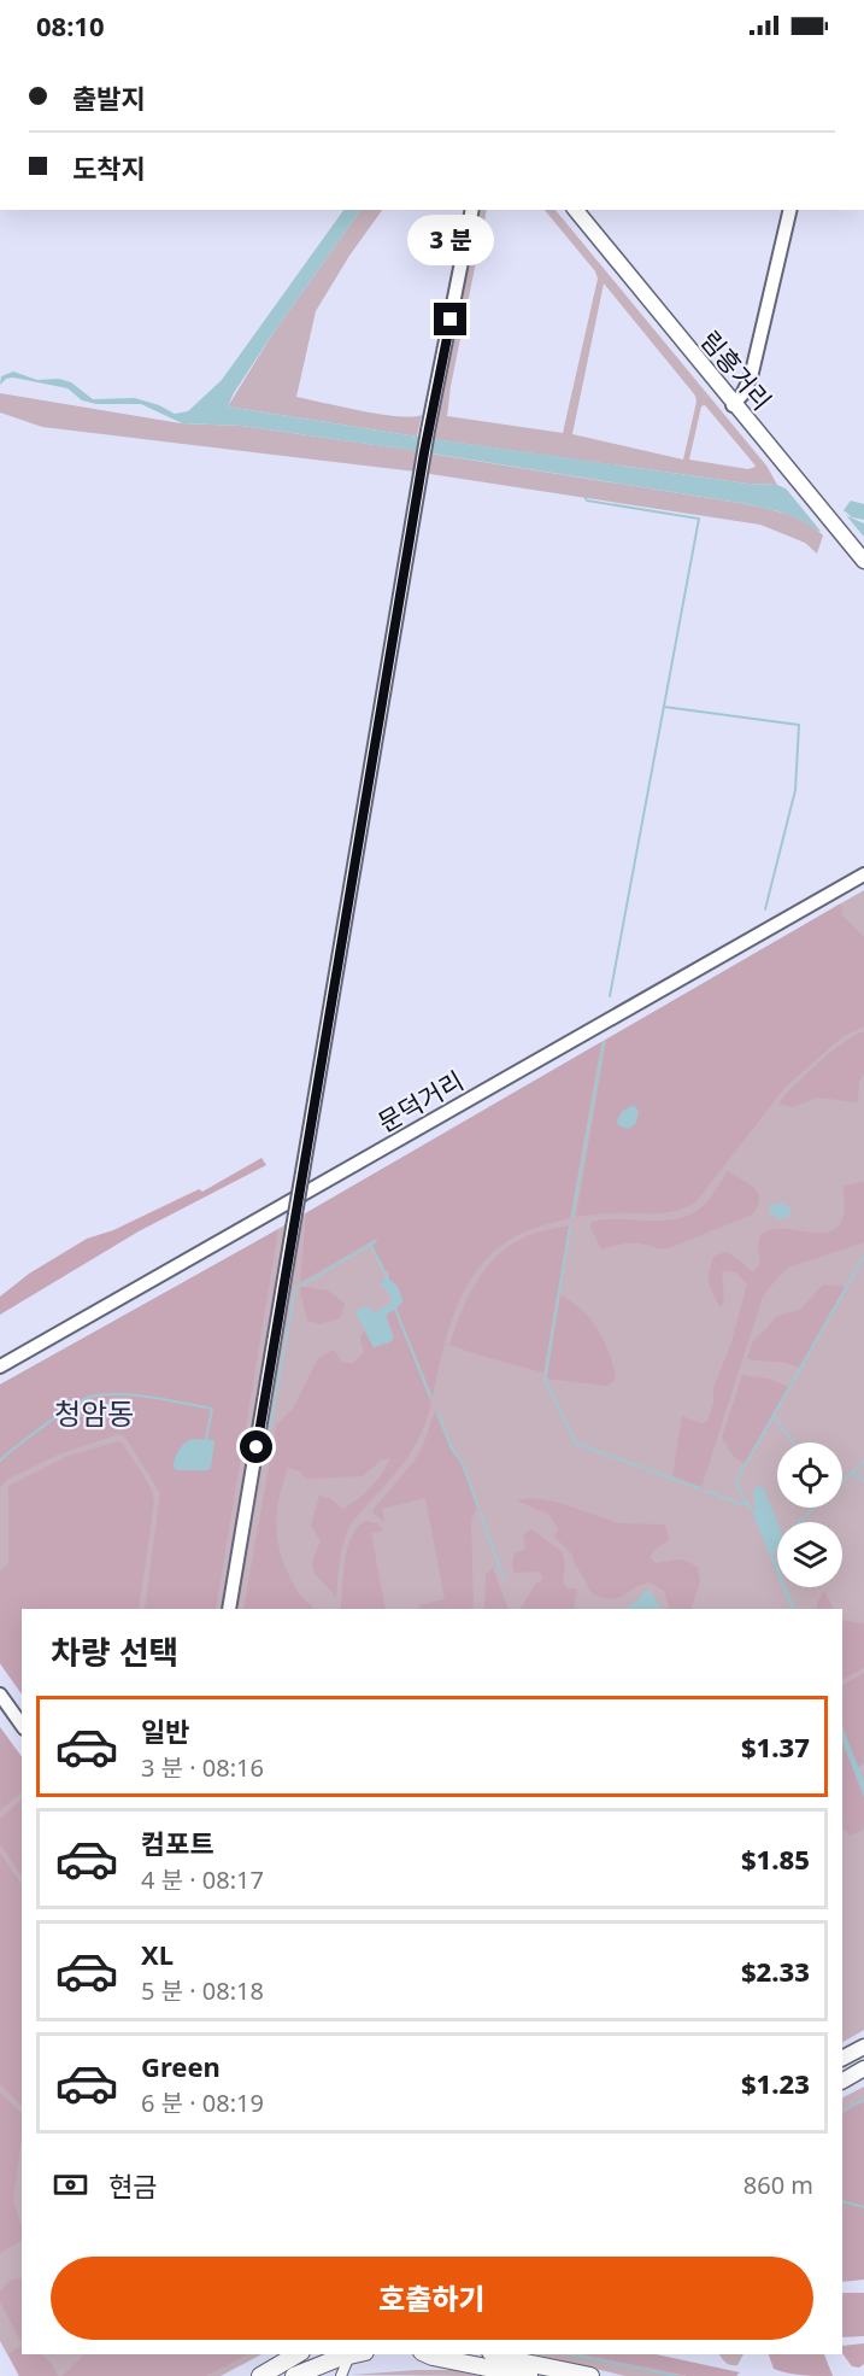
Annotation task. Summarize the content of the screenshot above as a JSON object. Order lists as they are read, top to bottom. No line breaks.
{"streets":{"main road":["림흥거리"],"street":["문덕거리"]},"districts":["청암동"],"page":{"status":"08:10","banner":["출발지","도착지"],"bubble":"3 분","heading":"차량 선택","list":[{"name":"일반","note":"3 분 · 08:16","value":"$1.37"},{"name":"컴포트","note":"4 분 · 08:17","value":"$1.85"},{"name":"XL","note":"5 분 · 08:18","value":"$2.33"},{"name":"Green","note":"6 분 · 08:19","value":"$1.23"}],"pay":["현금","860 m"],"buttons":"호출하기"}}
